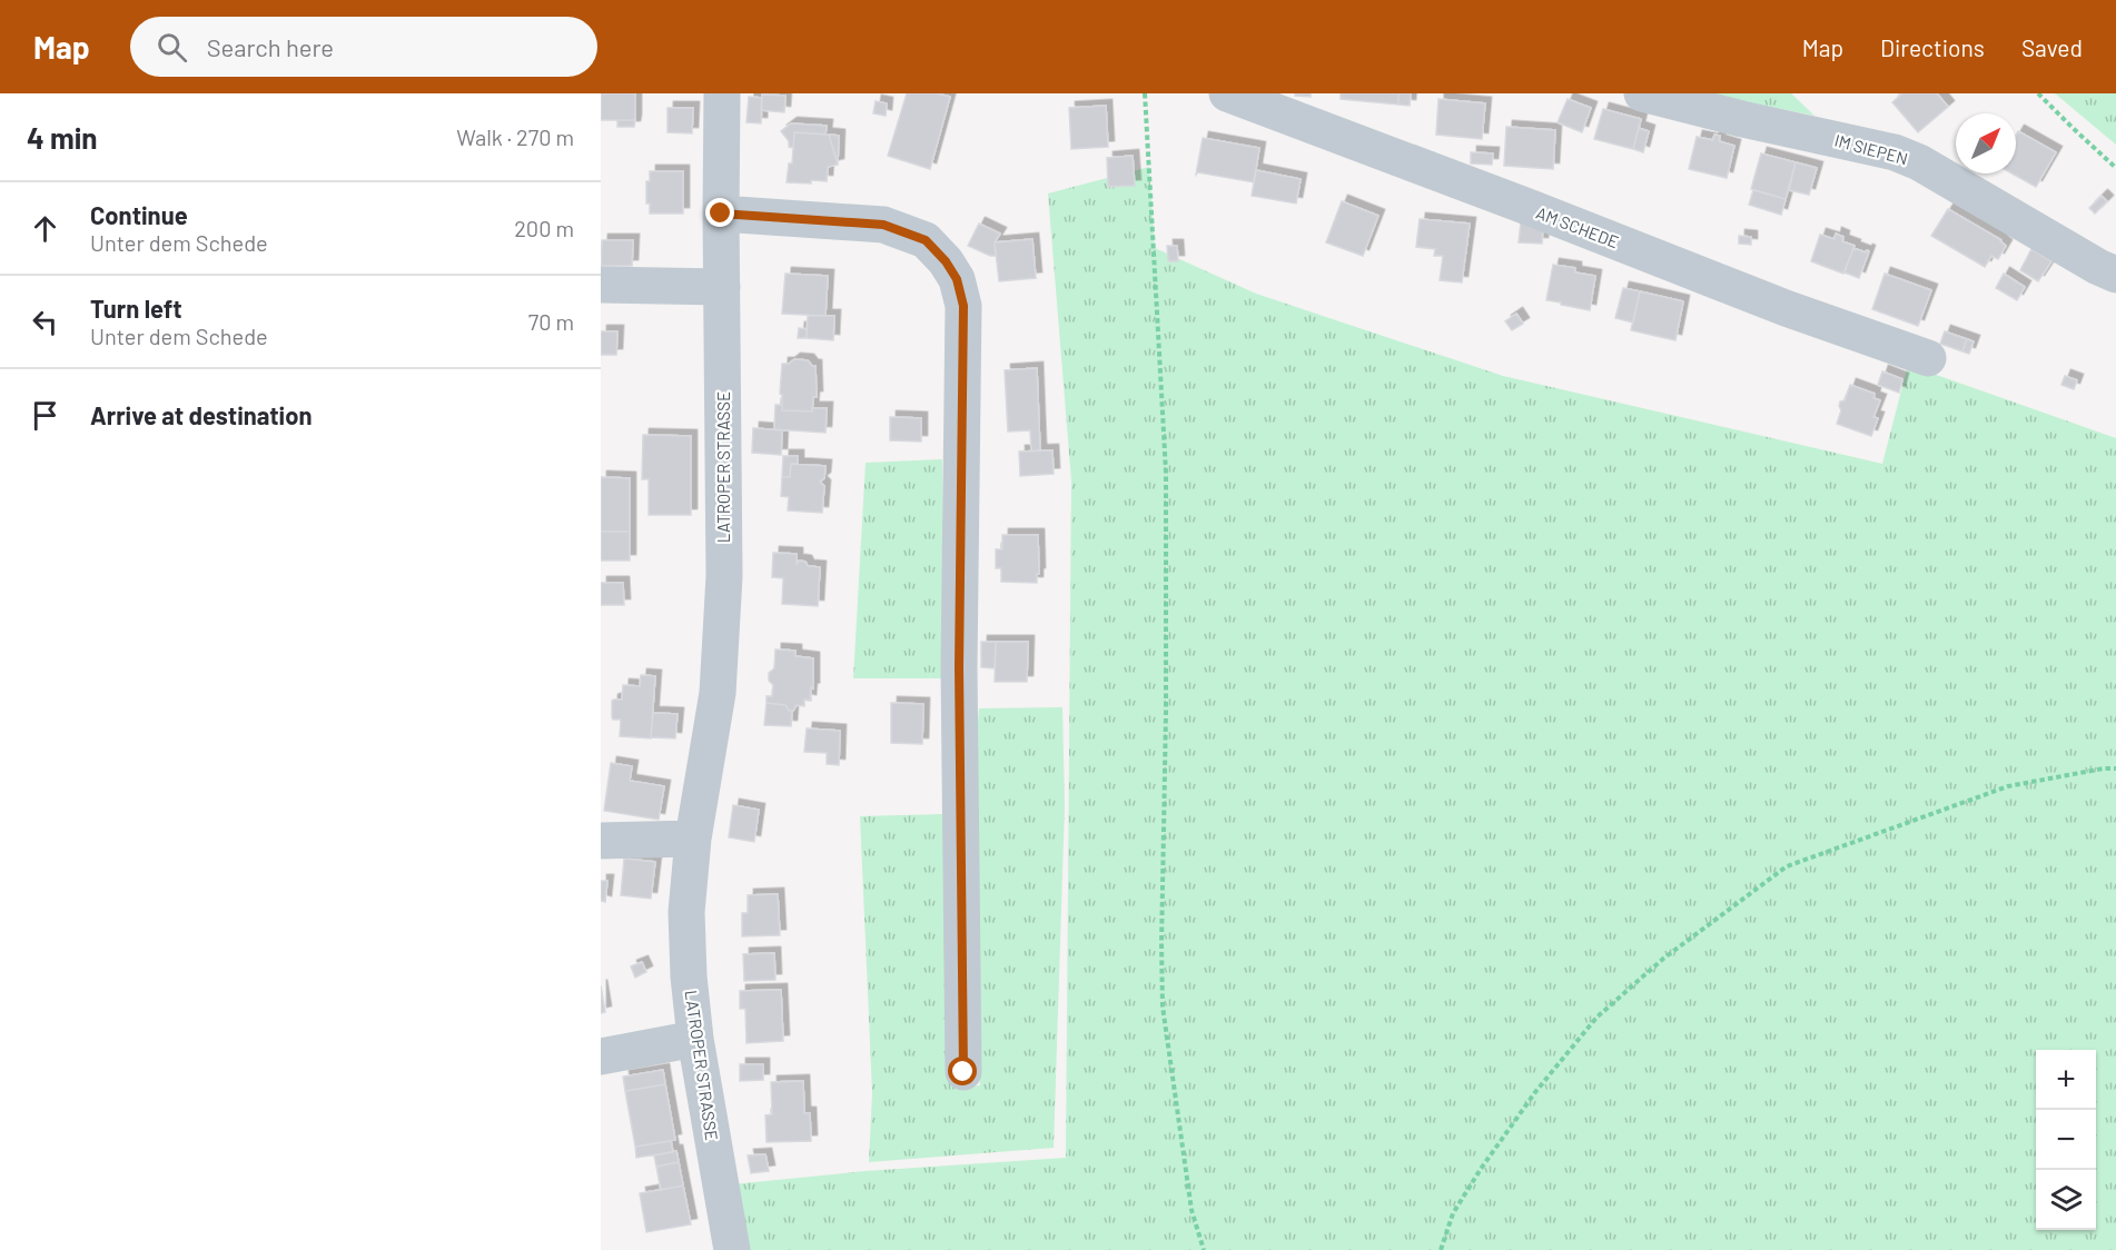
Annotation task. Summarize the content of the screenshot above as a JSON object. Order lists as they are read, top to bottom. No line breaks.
{"streets":{"street":["IM SIEPEN","AM SCHEDE","LATROPER STRASSE"]},"north":"top right","page":{"header":"Map","search":"Search here","nav":["Map","Directions","Saved"],"heading":["4 min","Walk · 270 m"],"list":[["Continue","Unter dem Schede","200 m"],["Turn left","Unter dem Schede","70 m"],"Arrive at destination"],"map_buttons":["+","−"]}}
